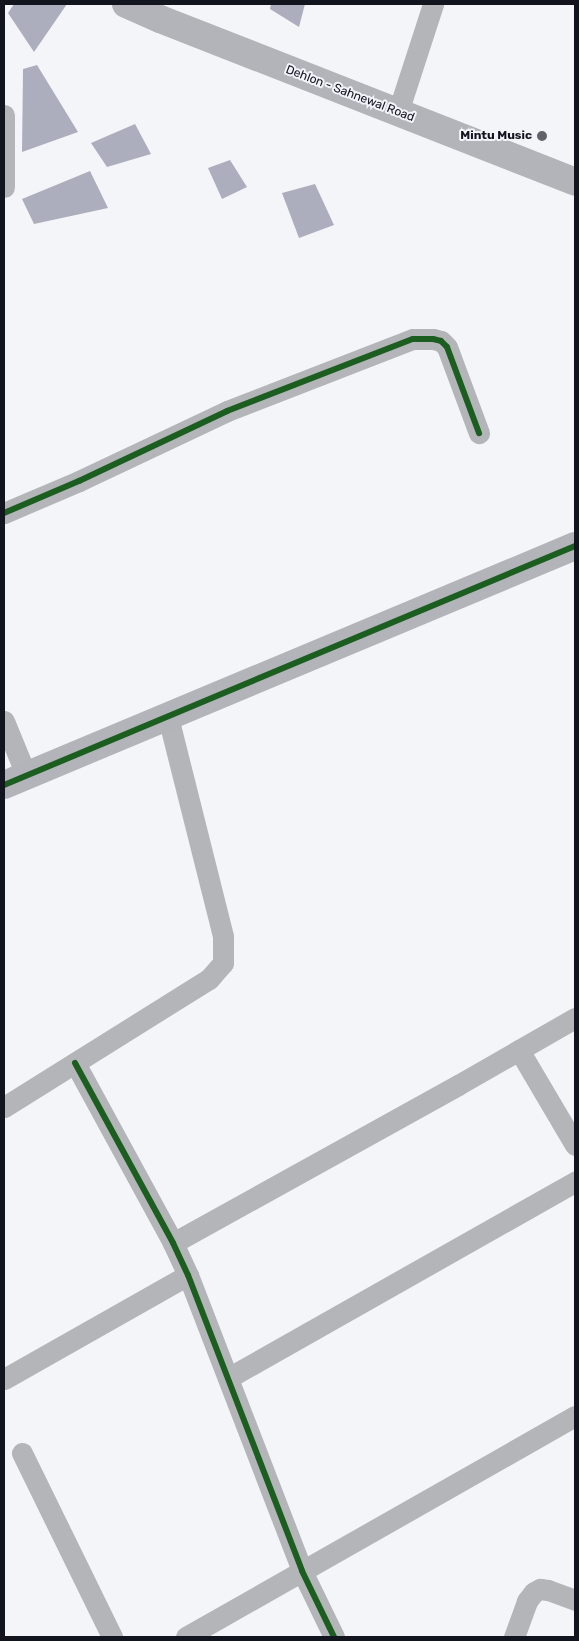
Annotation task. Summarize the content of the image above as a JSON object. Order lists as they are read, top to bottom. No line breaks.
{"streets":{"street":["Dehlon - Sahnewal Road"]},"places":["Mintu Music"]}
